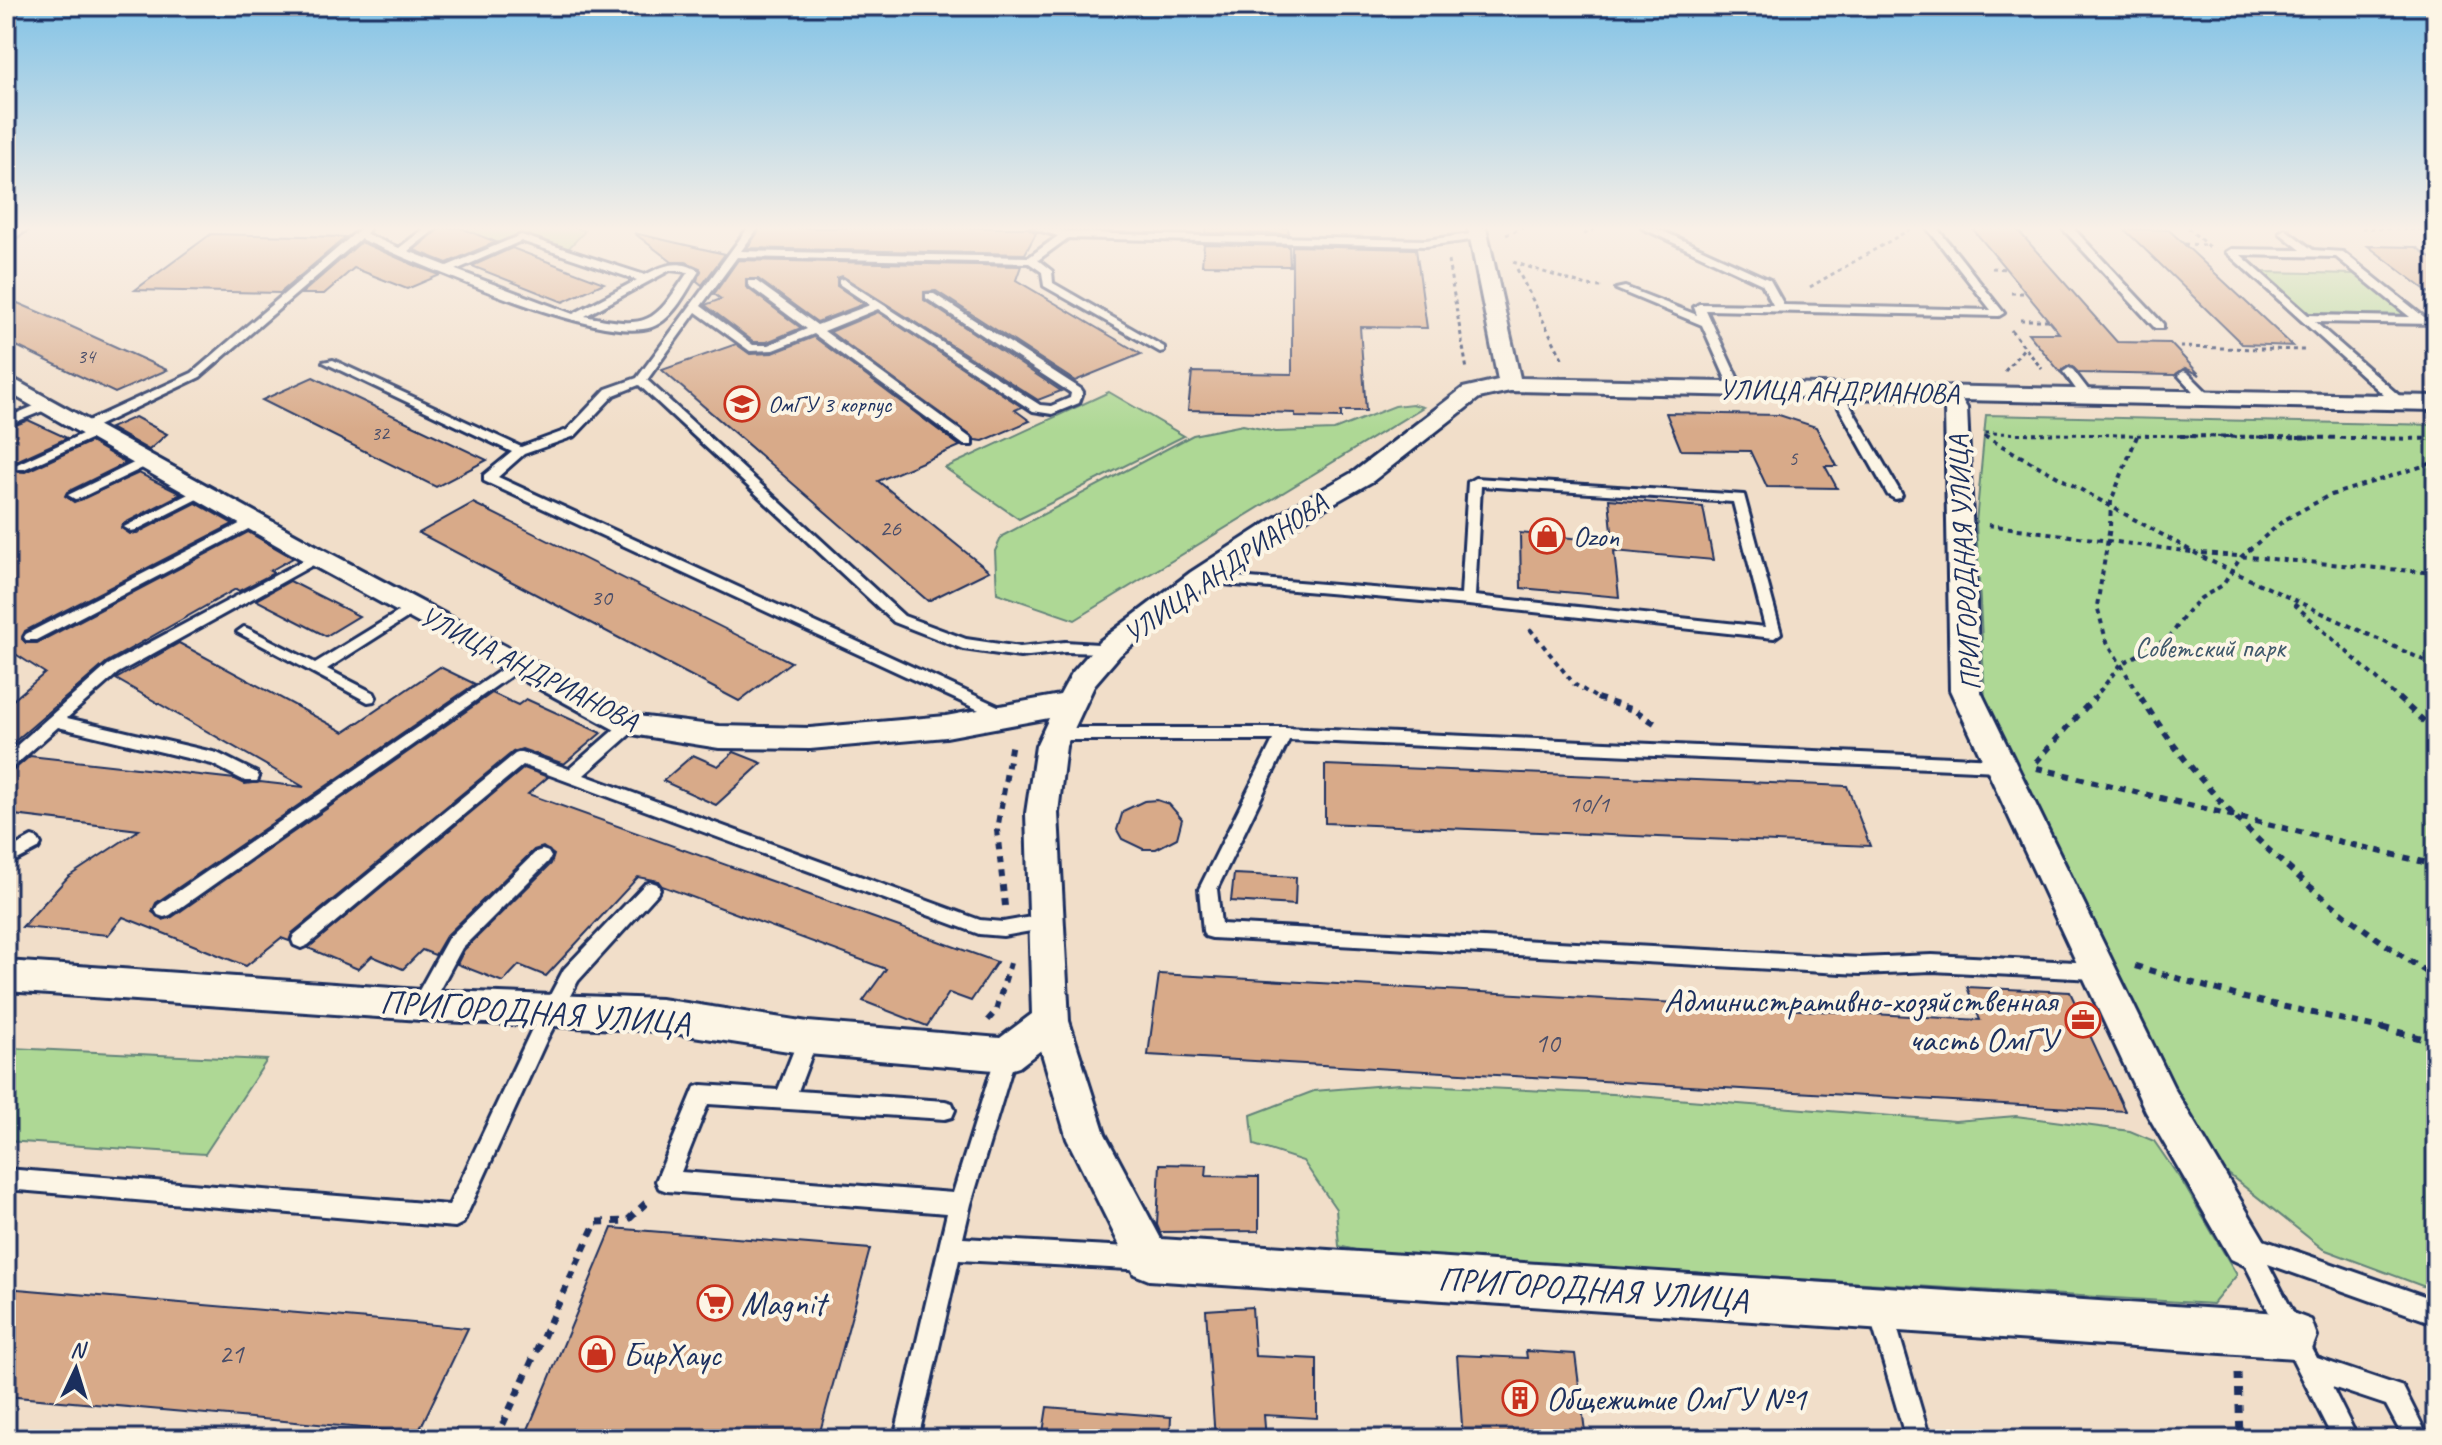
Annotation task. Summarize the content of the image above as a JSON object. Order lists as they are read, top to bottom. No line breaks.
{"streets":{"street":["УЛИЦА АНДРИАНОВА","ПРИГОРОДНАЯ УЛИЦА"]},"crossings":[["УЛИЦА АНДРИАНОВА","ПРИГОРОДНАЯ УЛИЦА"]],"parks":["Советский парк"],"places":{"school or university":["ОмГУ 3 корпус"],"shop":["Ozon","БирХаус"],"office":["Административно-хозяйственная часть ОмГУ"],"supermarket":["Magnit"],"building":["Общежитие ОмГУ №1"]},"house_numbers":["34","32","5","26","30","10/1","10","21"],"north":"top"}
